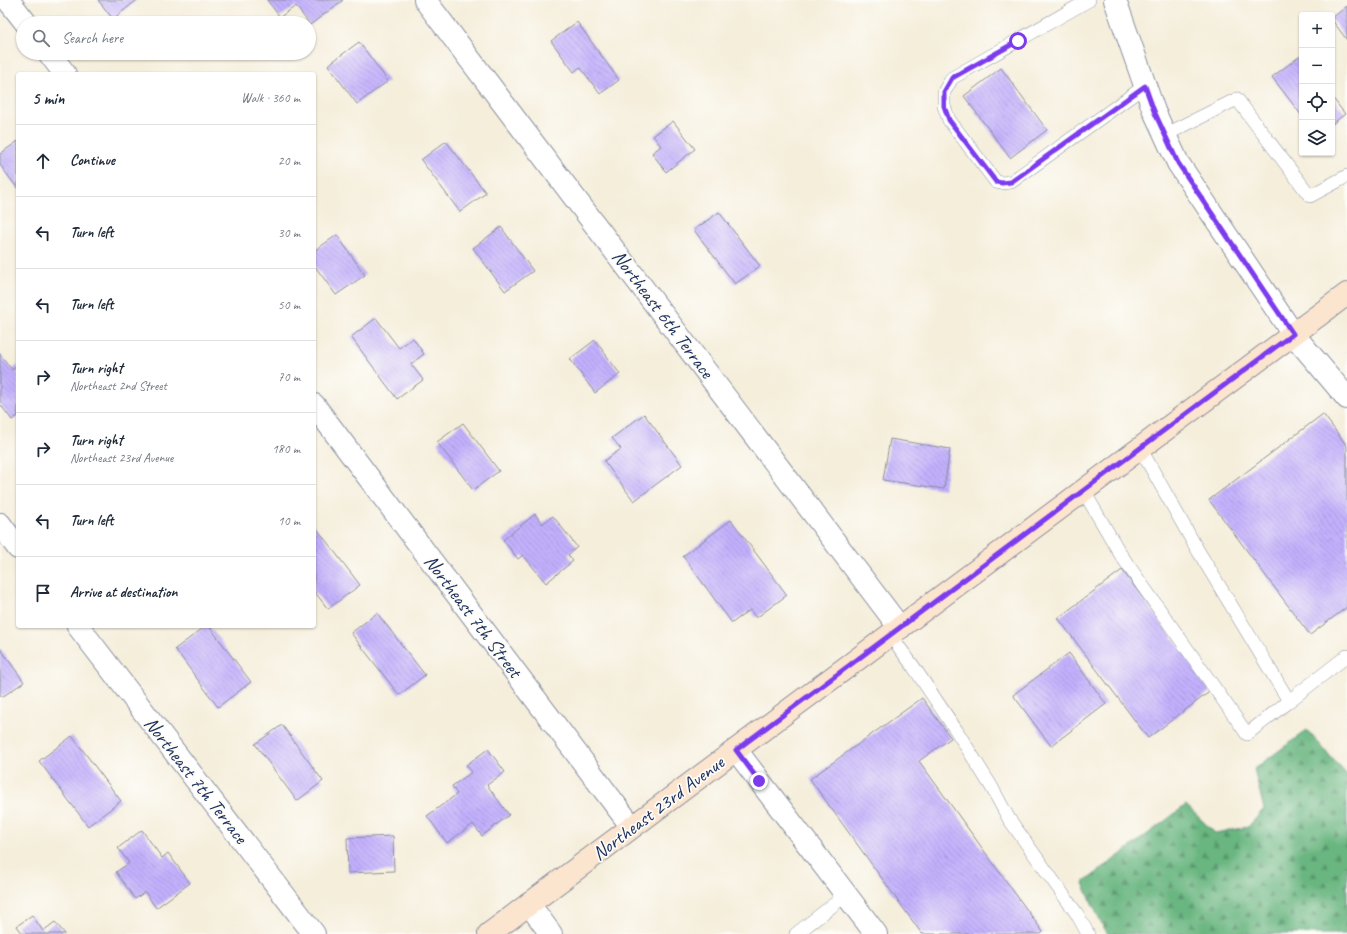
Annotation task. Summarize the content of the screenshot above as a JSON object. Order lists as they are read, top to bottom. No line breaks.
{"streets":{"main road":["Northeast 23rd Avenue"],"street":["Northeast 6th Terrace","Northeast 7th Street","Northeast 7th Terrace"]},"crossings":[["Northeast 6th Terrace","Northeast 23rd Avenue"],["Northeast 7th Street","Northeast 23rd Avenue"]],"page":{"map_buttons":["+","−"],"search":"Search here","heading":["5 min","Walk · 360 m"],"list":[["Continue","20 m"],["Turn left","30 m"],["Turn left","50 m"],["Turn right","Northeast 2nd Street","70 m"],["Turn right","Northeast 23rd Avenue","180 m"],["Turn left","10 m"],"Arrive at destination"]}}
